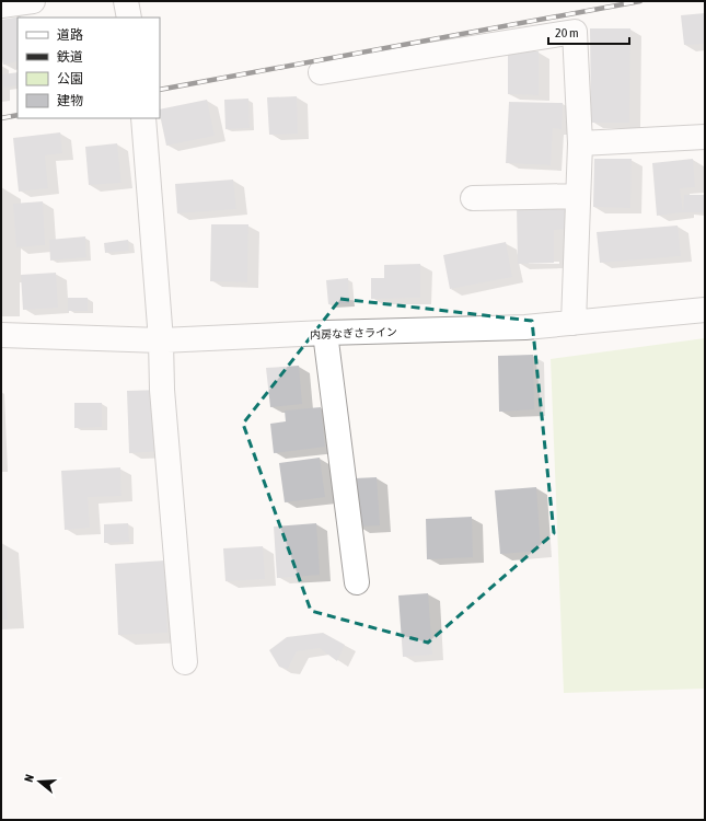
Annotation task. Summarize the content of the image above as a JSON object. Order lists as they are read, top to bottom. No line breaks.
{"streets":{"street":["内房なぎさライン"]},"legend":["道路","鉄道","公園","建物"],"scale_bar":"20 m","north":"left"}
